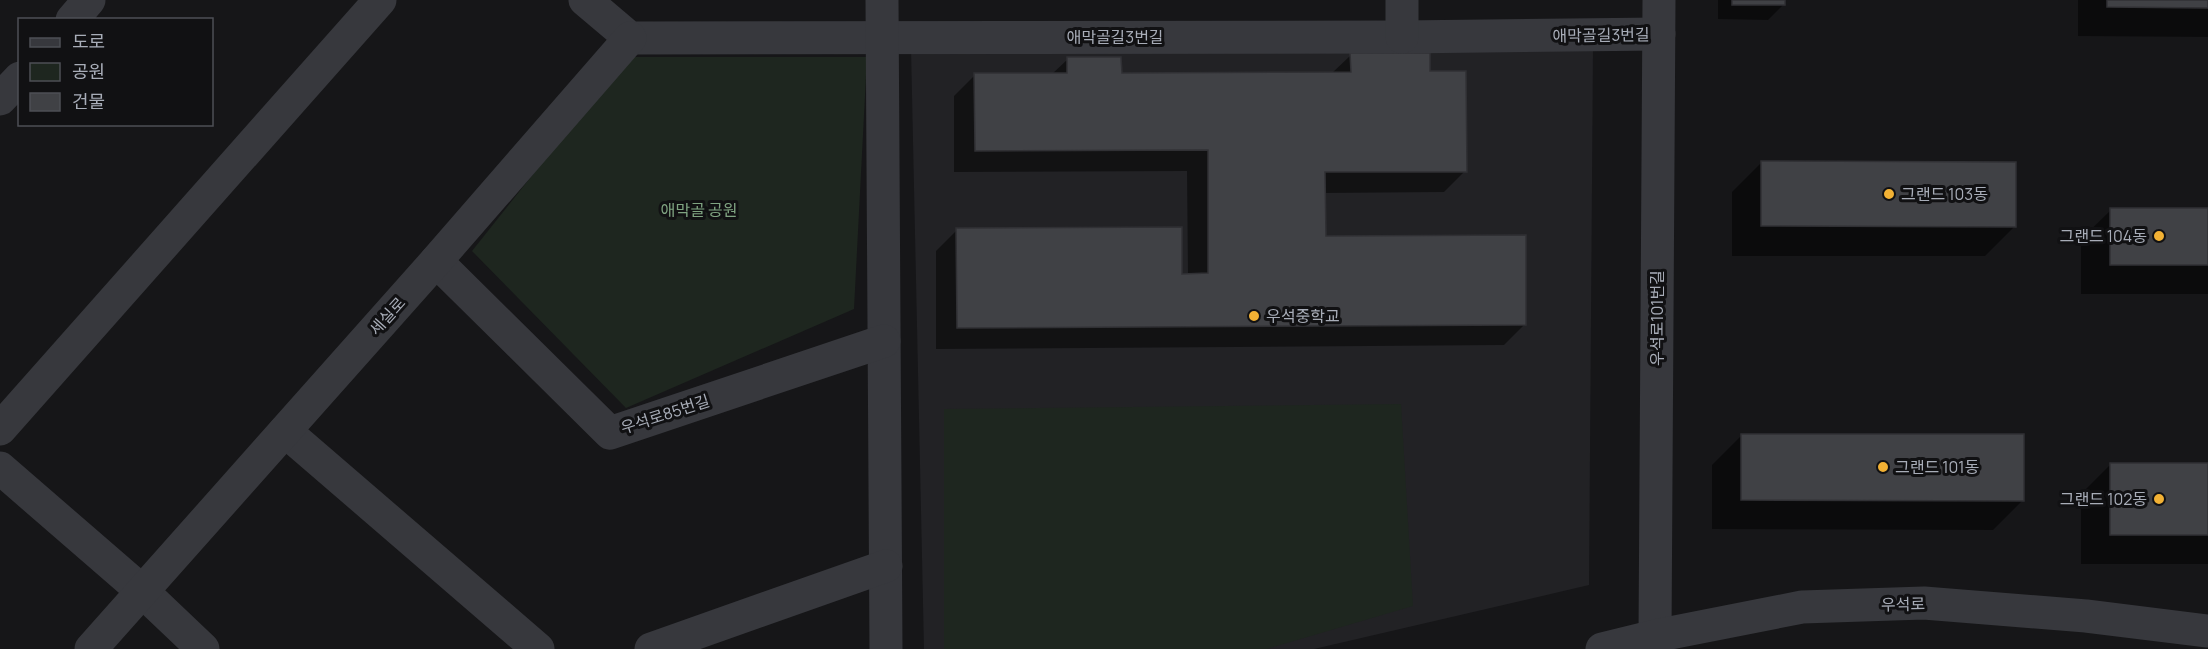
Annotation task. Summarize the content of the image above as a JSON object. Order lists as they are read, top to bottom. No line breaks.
{"streets":{"street":["애막골길3번길","세실로","우석로101번길","우석로85번길","우석로"]},"crossings":[["애막골길3번길","세실로"],["애막골길3번길","우석로101번길"],["세실로","우석로85번길"],["우석로101번길","우석로"]],"parks":["애막골 공원"],"places":["그랜드 103동","그랜드 104동","우석중학교","그랜드 101동","그랜드 102동"],"legend":["도로","공원","건물"]}
